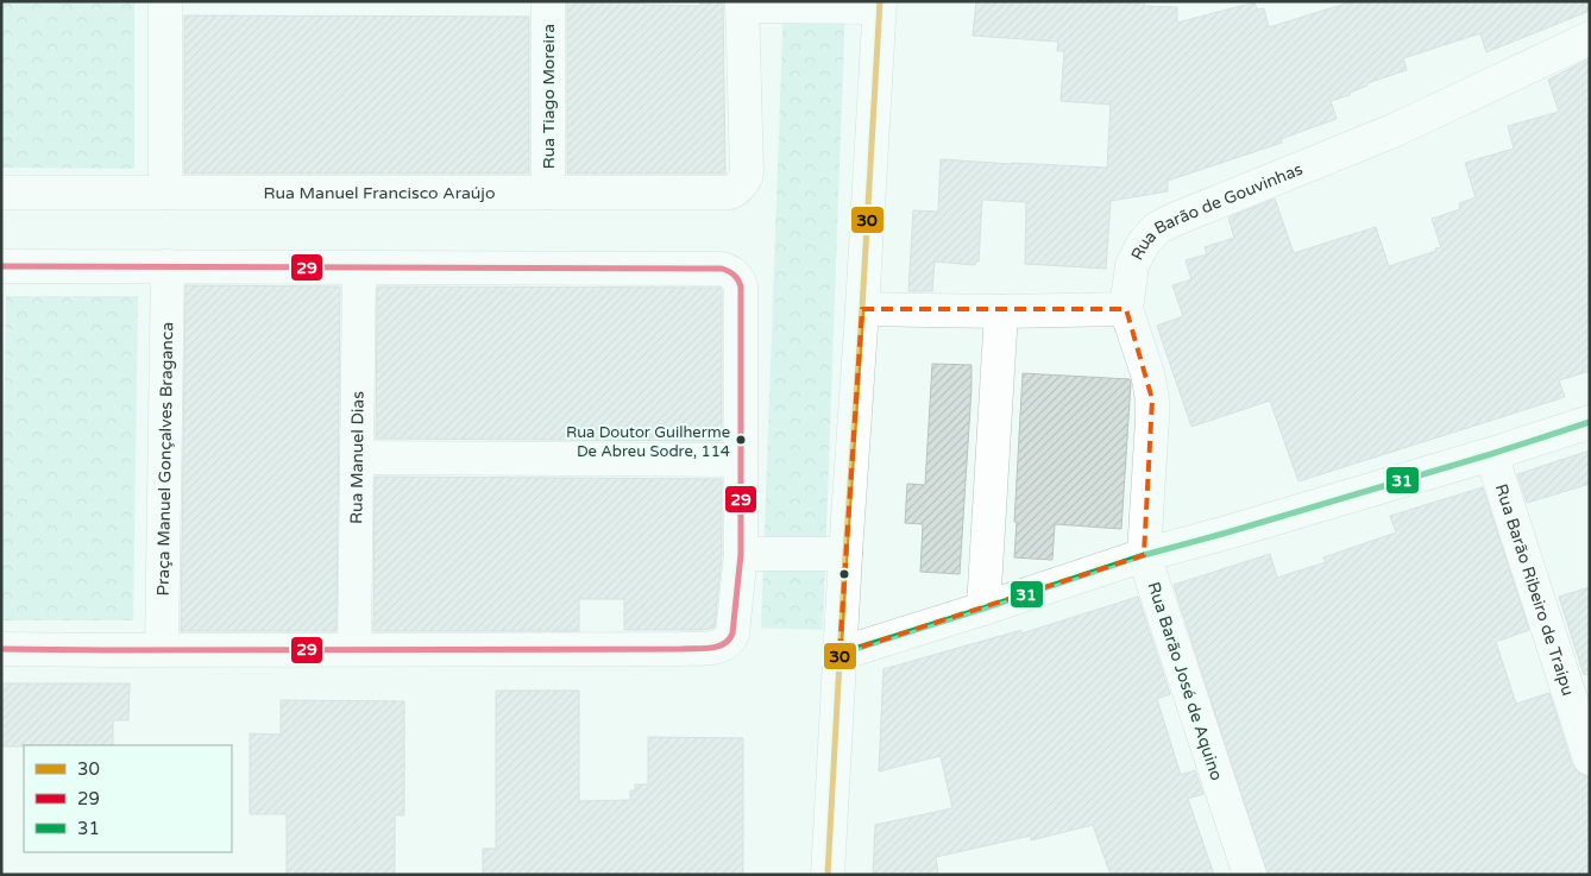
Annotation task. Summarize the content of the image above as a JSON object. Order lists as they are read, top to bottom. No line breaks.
{"streets":{"street":["Rua Tiago Moreira","Rua Manuel Francisco Araújo","Rua Barão de Gouvinhas","Rua Manuel Dias","Praça Manuel Gonçalves Braganca","Rua Barão Ribeiro de Traipu","Rua Barão José de Aquino"]},"crossings":[["Rua Tiago Moreira","Rua Manuel Francisco Araújo"],["Rua Barão de Gouvinhas","Rua Barão José de Aquino"]],"places":["Rua Doutor Guilherme De Abreu Sodre, 114"],"lines":["transit line 30","transit line 29","transit line 31"],"legend":["30","29","31"]}
